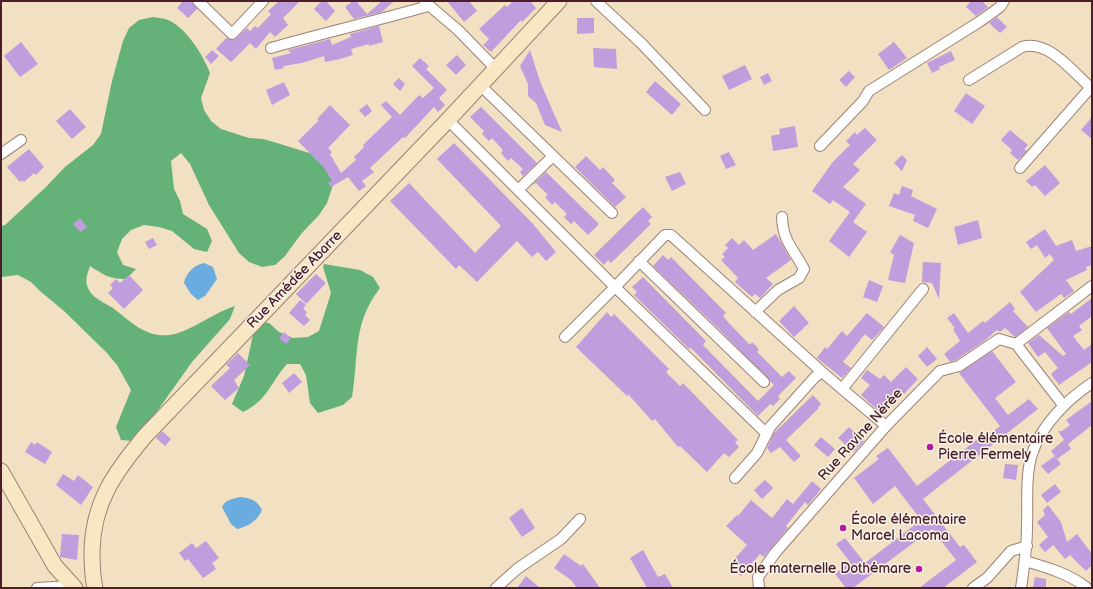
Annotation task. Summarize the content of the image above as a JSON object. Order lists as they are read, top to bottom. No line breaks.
{"streets":{"street":["Rue Amédée Abarre","Rue Ravine Nérée"]},"places":["École élémentaire Pierre Fermely","École élémentaire Marcel Lacoma","École maternelle Dothémare"]}
